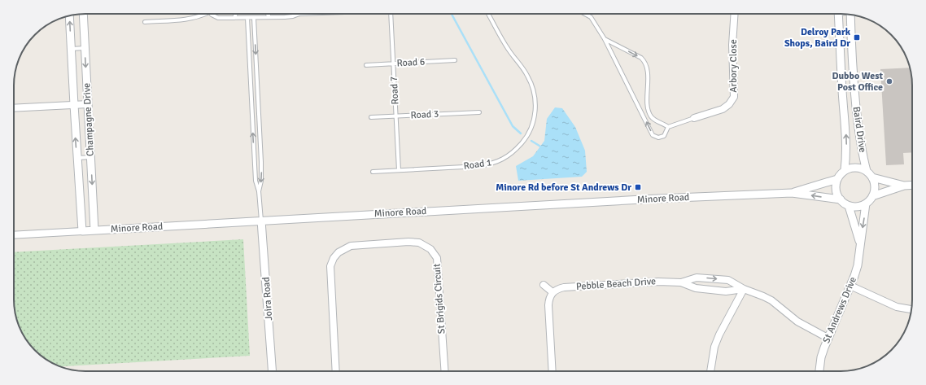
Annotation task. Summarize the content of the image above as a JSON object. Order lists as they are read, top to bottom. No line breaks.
{"streets":{"street":["Arbory Close","Champagne Drive","Baird Drive","Minore Road","Pebble Beach Drive","Joira Road","St Brigids Circuit","St Andrews Drive"],"lane":["Road 6","Road 7","Road 3","Road 1"]},"crossings":[["Road 6","Road 7"],["Road 7","Road 3"],["Road 7","Road 1"],["Champagne Drive","Minore Road"],["Baird Drive","Minore Road"],["Baird Drive","St Andrews Drive"],["Minore Road","Joira Road"],["Minore Road","St Andrews Drive"],["Pebble Beach Drive","St Andrews Drive"]],"places":{"transit":["Delroy Park Shops, Baird Dr","Minore Rd before St Andrews Dr"],"other":["Dubbo West Post Office"]}}
